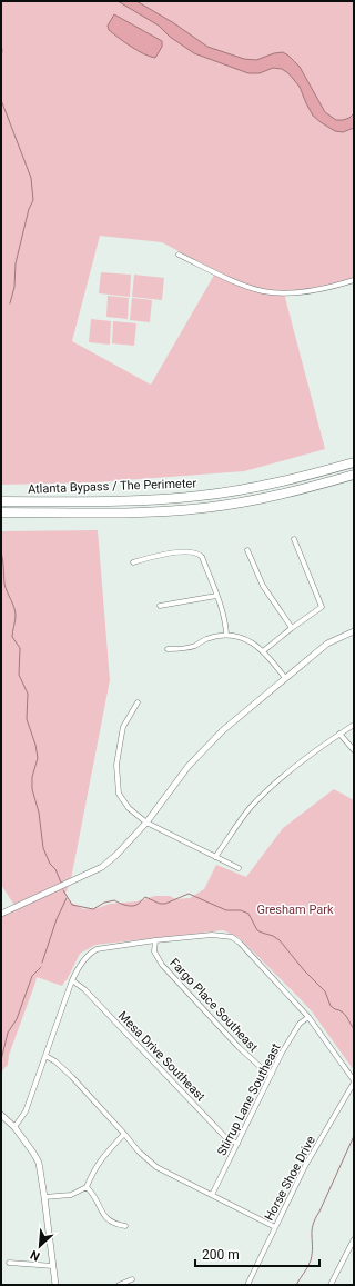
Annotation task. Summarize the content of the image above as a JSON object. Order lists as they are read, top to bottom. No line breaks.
{"streets":{"highway":["Atlanta Bypass / The Perimeter"],"street":["Fargo Place Southeast","Mesa Drive Southeast","Stirrup Lane Southeast","Horse Shoe Drive"]},"crossings":[["Fargo Place Southeast","Stirrup Lane Southeast"],["Mesa Drive Southeast","Stirrup Lane Southeast"]],"parks":["Gresham Park"],"scale_bar":"200 m","north":"bottom left"}
